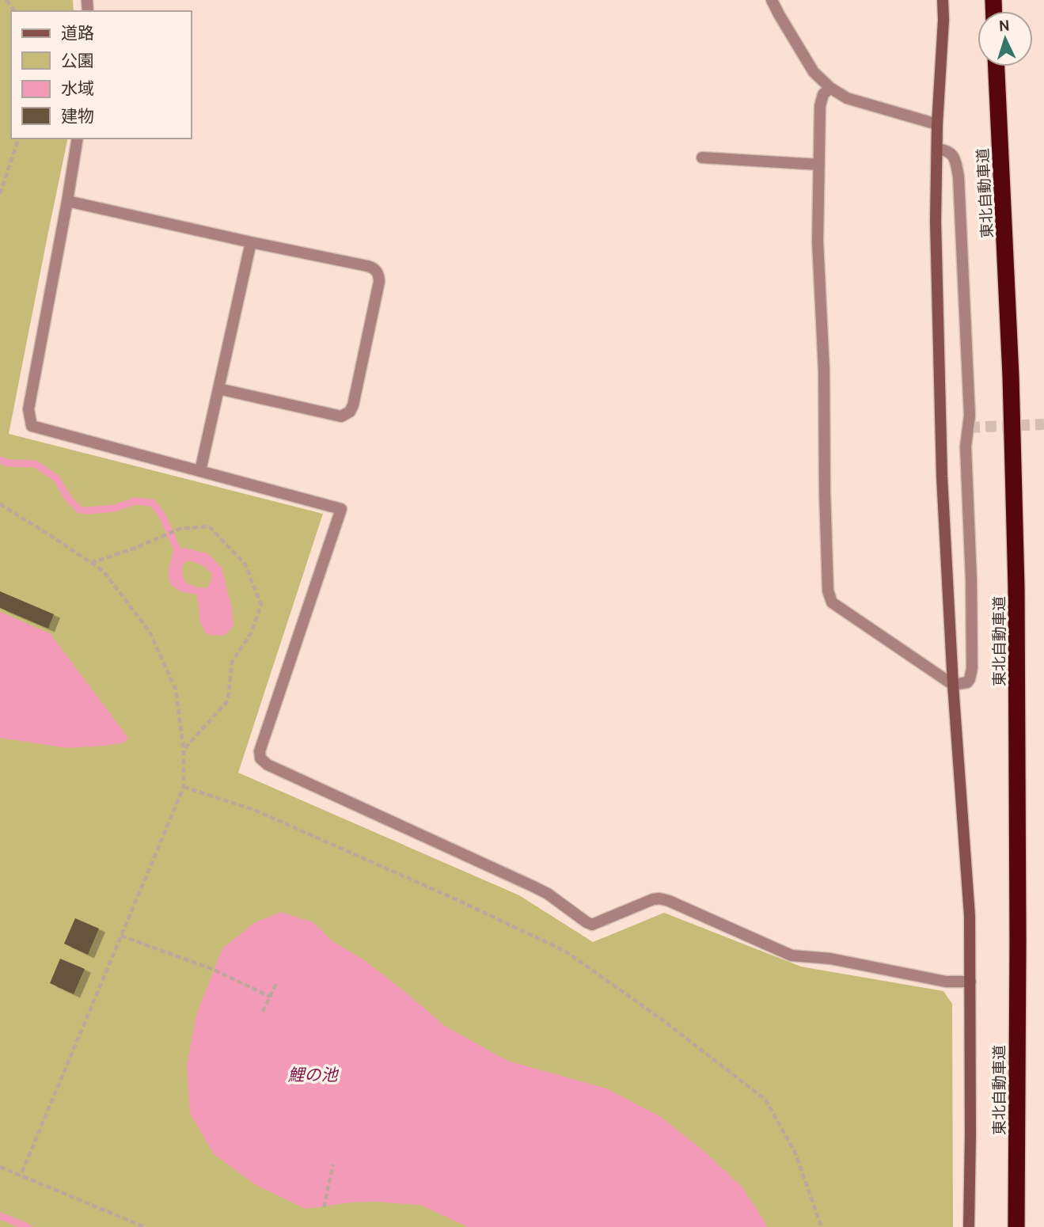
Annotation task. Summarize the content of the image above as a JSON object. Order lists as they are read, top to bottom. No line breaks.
{"streets":{"highway":["東北自動車道"]},"water":["鯉の池"],"legend":["道路","公園","水域","建物"],"north":"top"}
